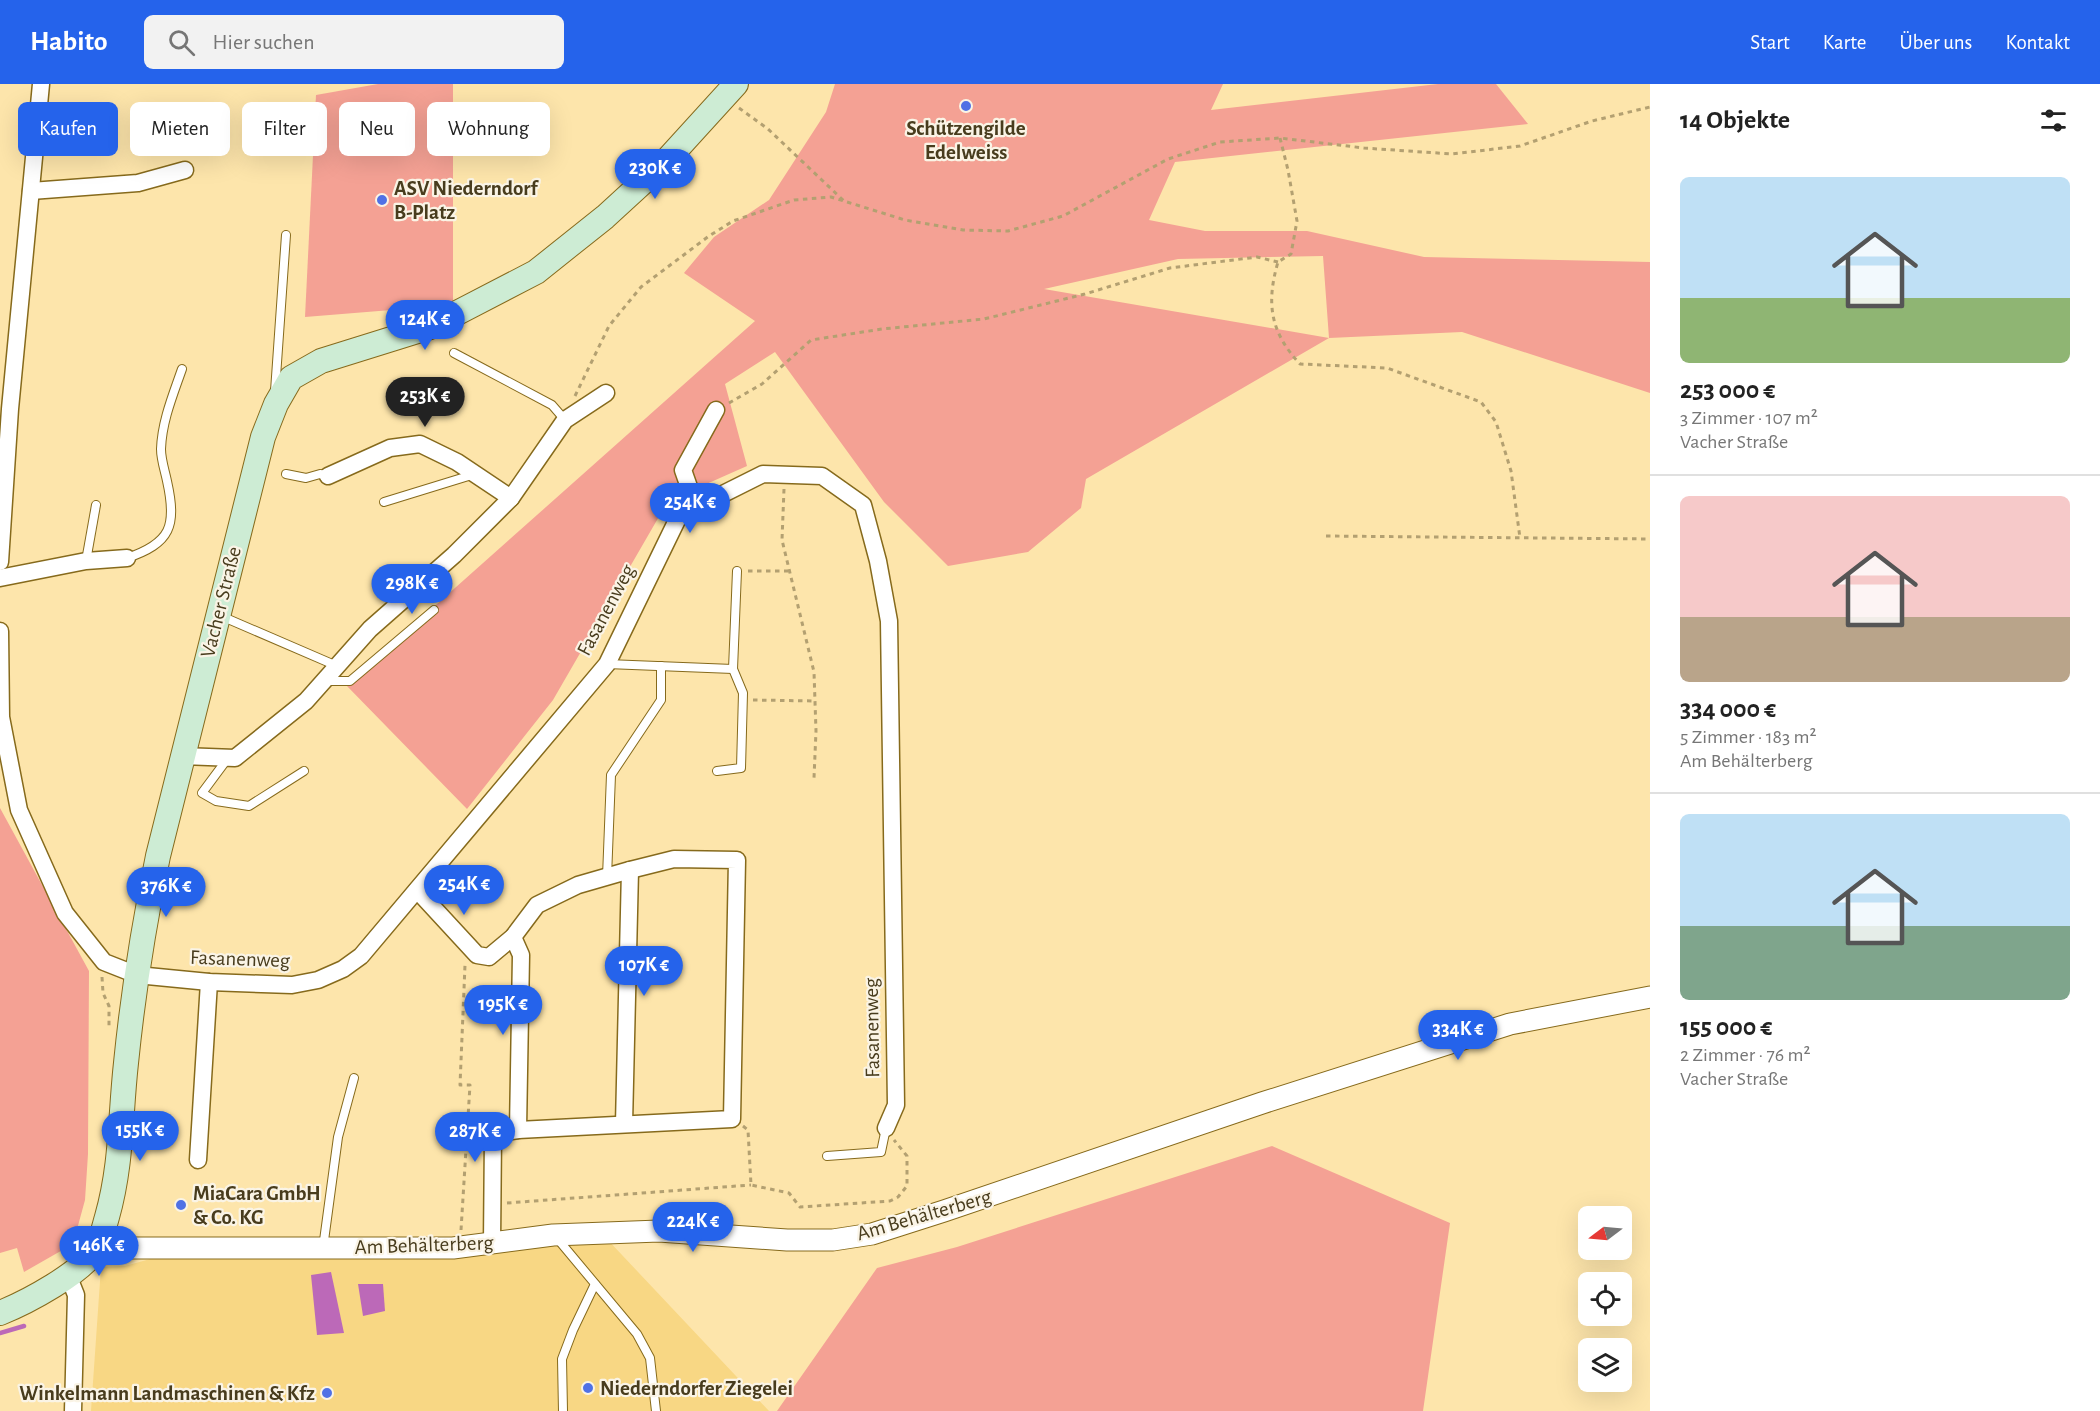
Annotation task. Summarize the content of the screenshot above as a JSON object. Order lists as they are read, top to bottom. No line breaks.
{"streets":{"main road":["Vacher Straße"],"street":["Fasanenweg","Am Behälterberg"]},"crossings":[["Vacher Straße","Fasanenweg"],["Vacher Straße","Am Behälterberg"]],"places":["Schützengilde Edelweiss","ASV Niederndorf B-Platz","MiaCara GmbH & Co. KG","Niederndorfer Ziegelei","Winkelmann Landmaschinen & Kfz"],"north":"left","page":{"header":"Habito","search":"Hier suchen","nav":["Start","Karte","Über uns","Kontakt"],"heading":"14 Objekte","chip":["Kaufen","Mieten","Filter","Neu","Wohnung"],"price":["230K €","124K €","253K €","254K €","298K €","254K €","376K €","107K €","195K €","334K €","155K €","287K €","224K €","146K €"],"list":[{"name":"253 000 €","note":"3 Zimmer · 107 m² · Vacher Straße"},{"name":"334 000 €","note":"5 Zimmer · 183 m² · Am Behälterberg"},{"name":"155 000 €","note":"2 Zimmer · 76 m² · Vacher Straße"}]}}
